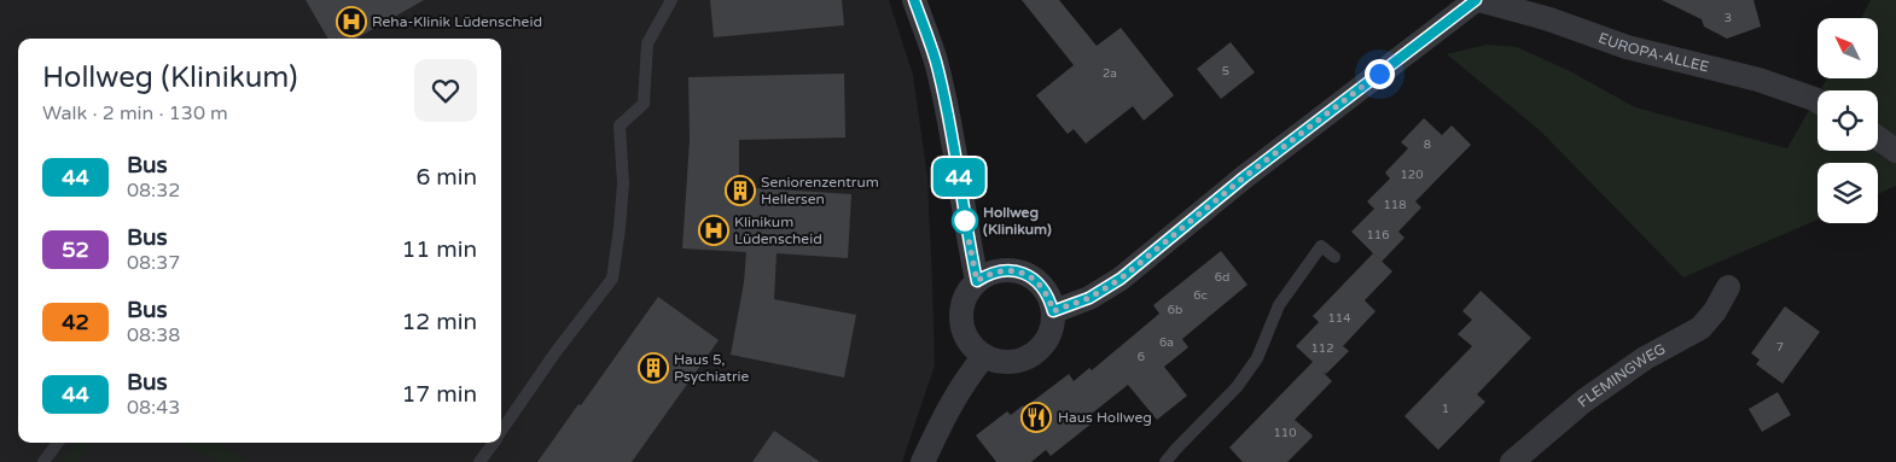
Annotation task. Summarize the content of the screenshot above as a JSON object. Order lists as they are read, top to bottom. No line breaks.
{"streets":{"street":["EUROPA-ALLEE","FLEMINGWEG"]},"places":{"hospital":["Reha-Klinik Lüdenscheid","Klinikum Lüdenscheid"],"building":["Seniorenzentrum Hellersen","Haus 5, Psychiatrie"],"other":["Hollweg (Klinikum)"],"restaurant":["Haus Hollweg"]},"lines":["bus line 44"],"house_numbers":["3","5","2a","8","120","118","116","6d","6c","6b","114","6a","7","112","6","1","110"],"north":"top left","page":{"on_map":"44","heading":["Hollweg (Klinikum)","Walk · 2 min · 130 m"],"list":[{"mark":"44","name":"Bus","note":"08:32","value":"6 min"},{"mark":"52","name":"Bus","note":"08:37","value":"11 min"},{"mark":"42","name":"Bus","note":"08:38","value":"12 min"},{"mark":"44","name":"Bus","note":"08:43","value":"17 min"}]}}
